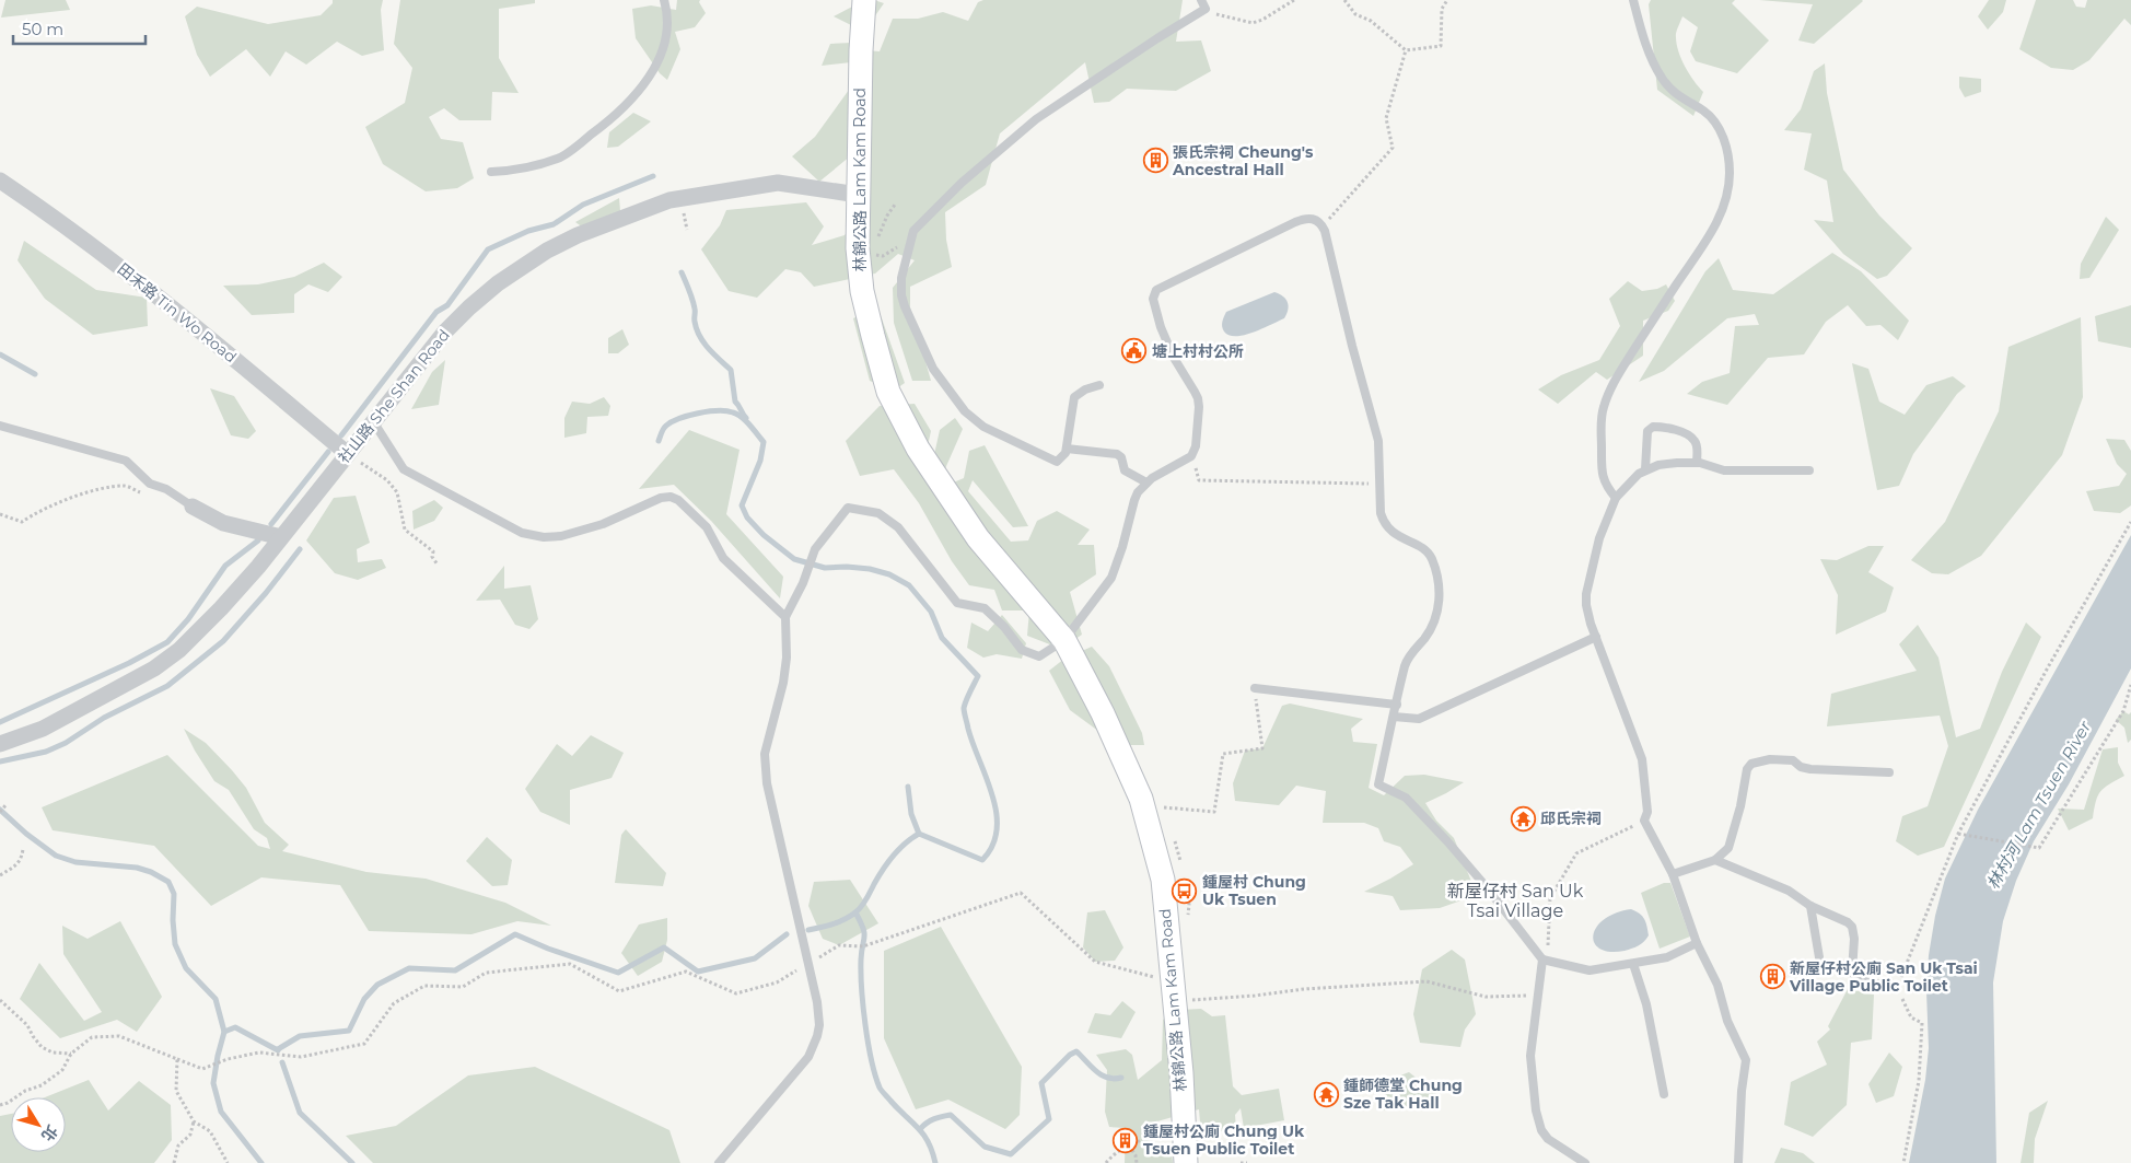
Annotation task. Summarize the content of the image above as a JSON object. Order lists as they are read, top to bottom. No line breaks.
{"streets":{"main road":["林錦公路 Lam Kam Road"],"street":["田禾路 Tin Wo Road","社山路 She Shan Road"]},"crossings":[["林錦公路 Lam Kam Road","社山路 She Shan Road"],["田禾路 Tin Wo Road","社山路 She Shan Road"]],"districts":["新屋仔村 San Uk Tsai Village"],"water":["林村河 Lam Tsuen River"],"places":{"building":["張氏宗祠 Cheung's Ancestral Hall","新屋仔村公廁 San Uk Tsai Village Public Toilet","鍾屋村公廁 Chung Uk Tsuen Public Toilet"],"public building":["塘上村村公所"],"temple":["邱氏宗祠","鍾師德堂 Chung Sze Tak Hall"],"bus stop":["鍾屋村 Chung Uk Tsuen"]},"scale_bar":"50 m","north":"bottom right"}
